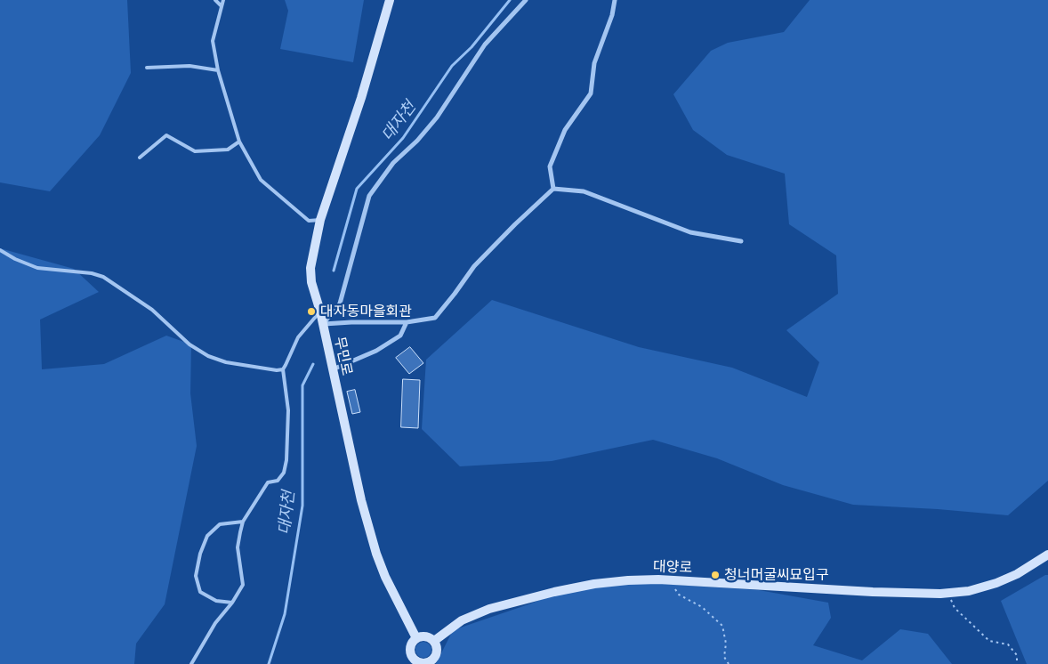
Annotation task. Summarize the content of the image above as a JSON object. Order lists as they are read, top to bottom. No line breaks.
{"streets":{"street":["무민로","대양로"]},"crossings":[["무민로","대양로"]],"water":["대자천"],"places":["대자동마을회관","청너머굴씨묘입구"]}
